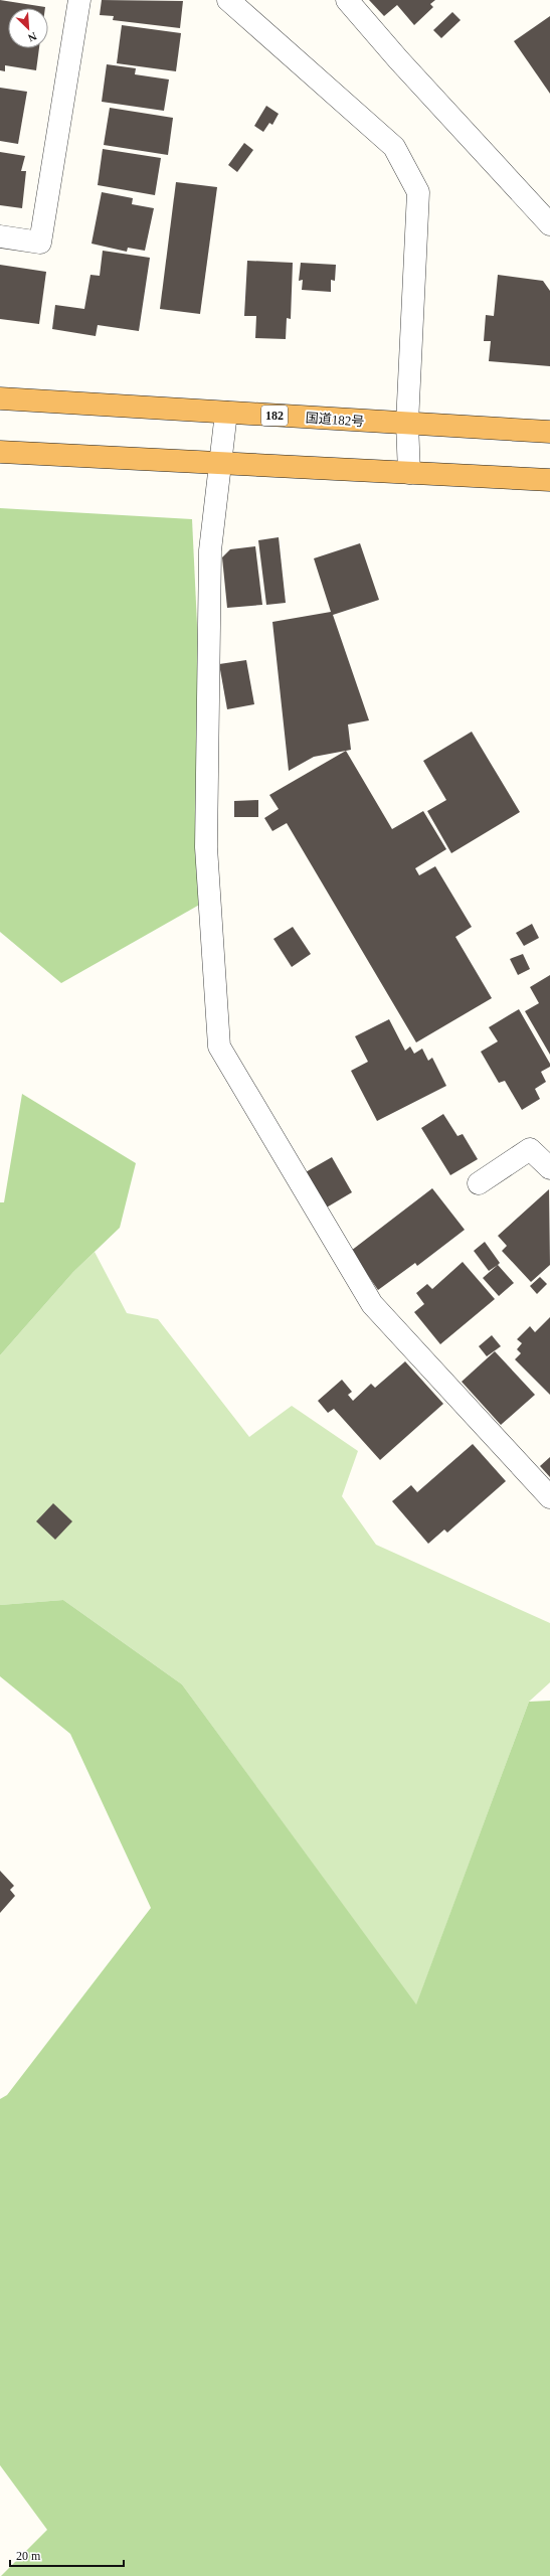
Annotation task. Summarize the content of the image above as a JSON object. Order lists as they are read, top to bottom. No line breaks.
{"streets":{"highway":["182","国道182号"]},"scale_bar":"20 m","north":"bottom right"}
